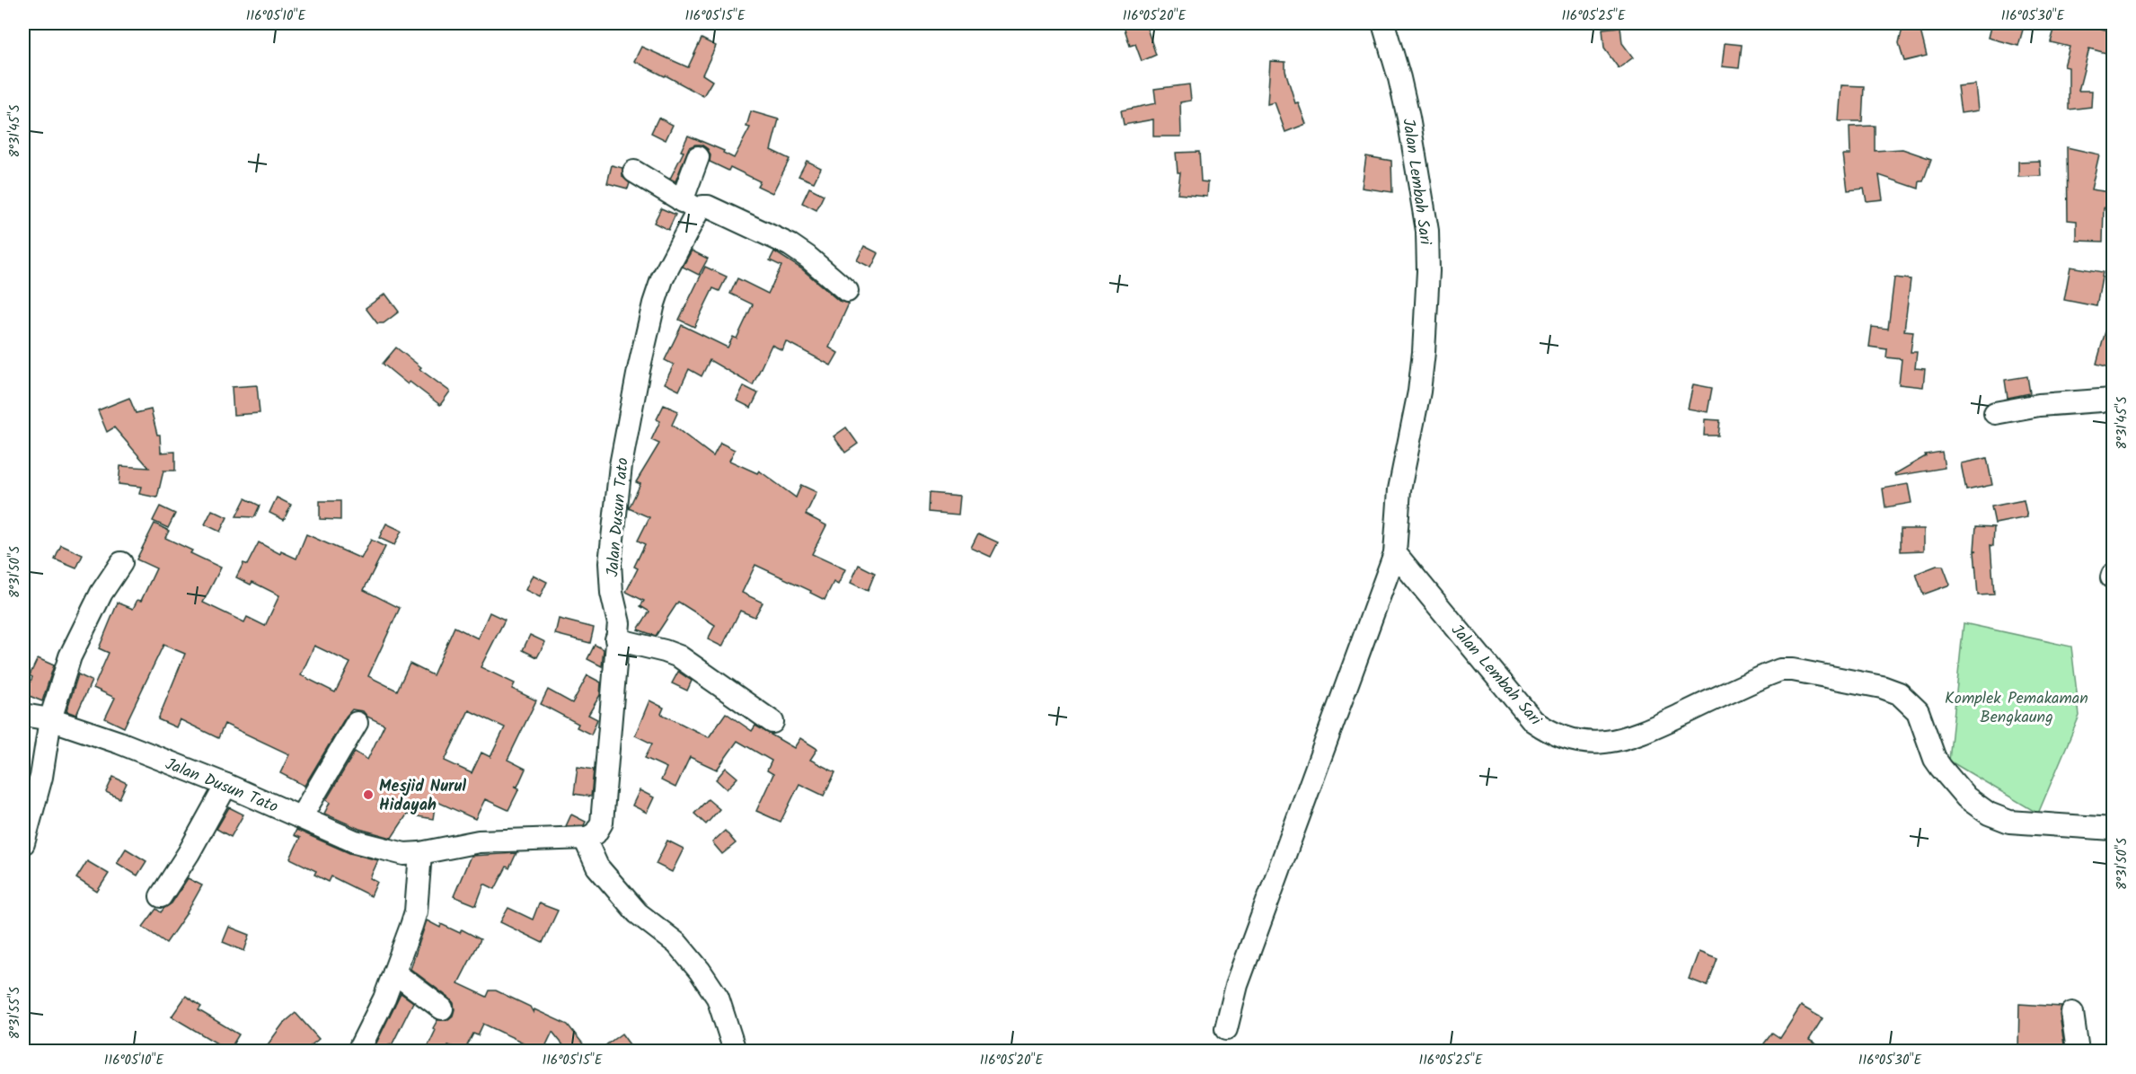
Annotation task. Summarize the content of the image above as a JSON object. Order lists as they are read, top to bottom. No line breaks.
{"streets":{"street":["Jalan Lembah Sari","Jalan Dusun Tato"]},"parks":["Komplek Pemakaman Bengkaung"],"places":["Mesjid Nurul Hidayah"],"coordinates":["116°05'10\"E","116°05'15\"E","116°05'20\"E","116°05'25\"E","116°05'30\"E","8°31'45\"S","8°31'50\"S","8°31'55\"S"]}
